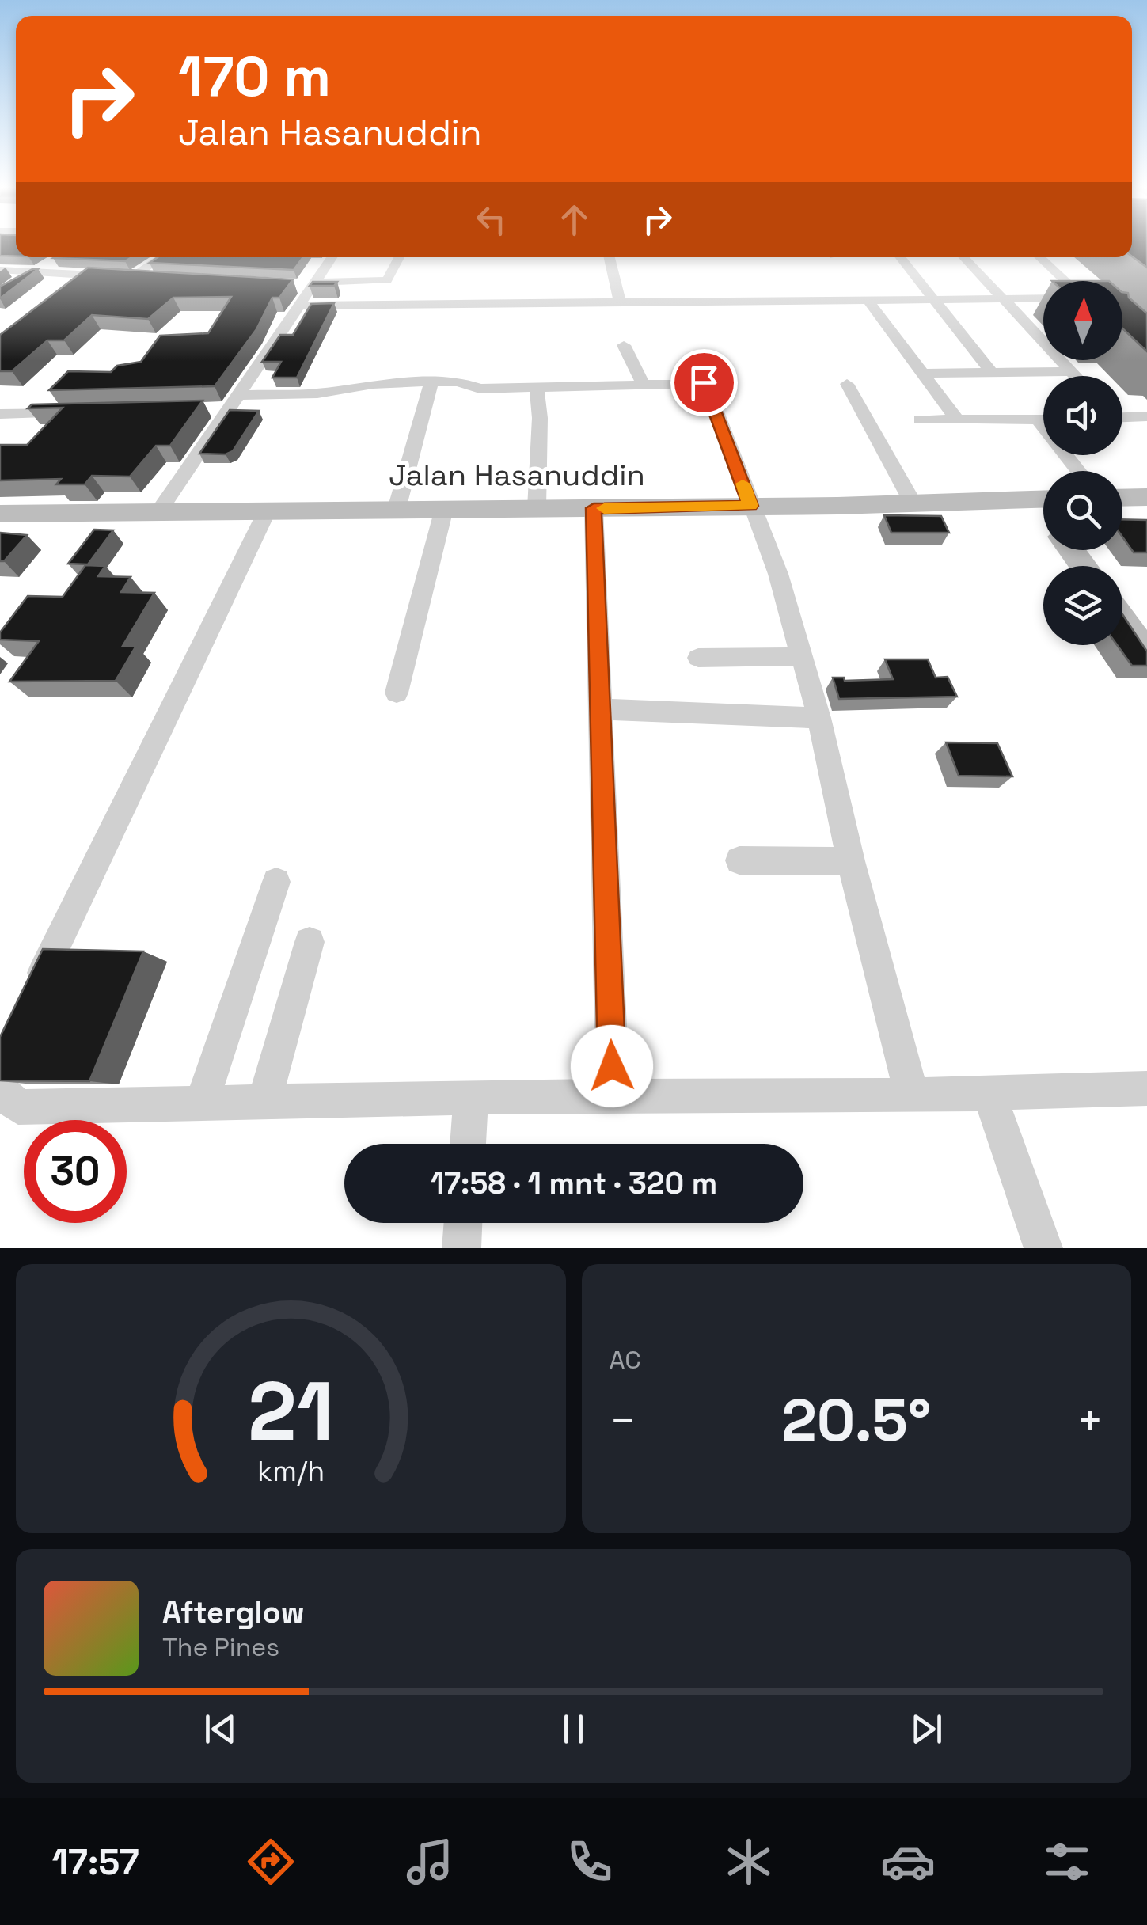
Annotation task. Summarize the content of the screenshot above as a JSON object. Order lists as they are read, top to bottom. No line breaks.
{"streets":{"main road":["Jalan Hasanuddin"]},"north":"top","page":{"turn":["170 m","Jalan Hasanuddin"],"limit":"30","trip":"17:58 · 1 mnt · 320 m","tile":"AC","heat":["−","20.5°","+"],"song":["Afterglow","The Pines"],"tabs":"17:57","gauge":["21","km/h"]}}
